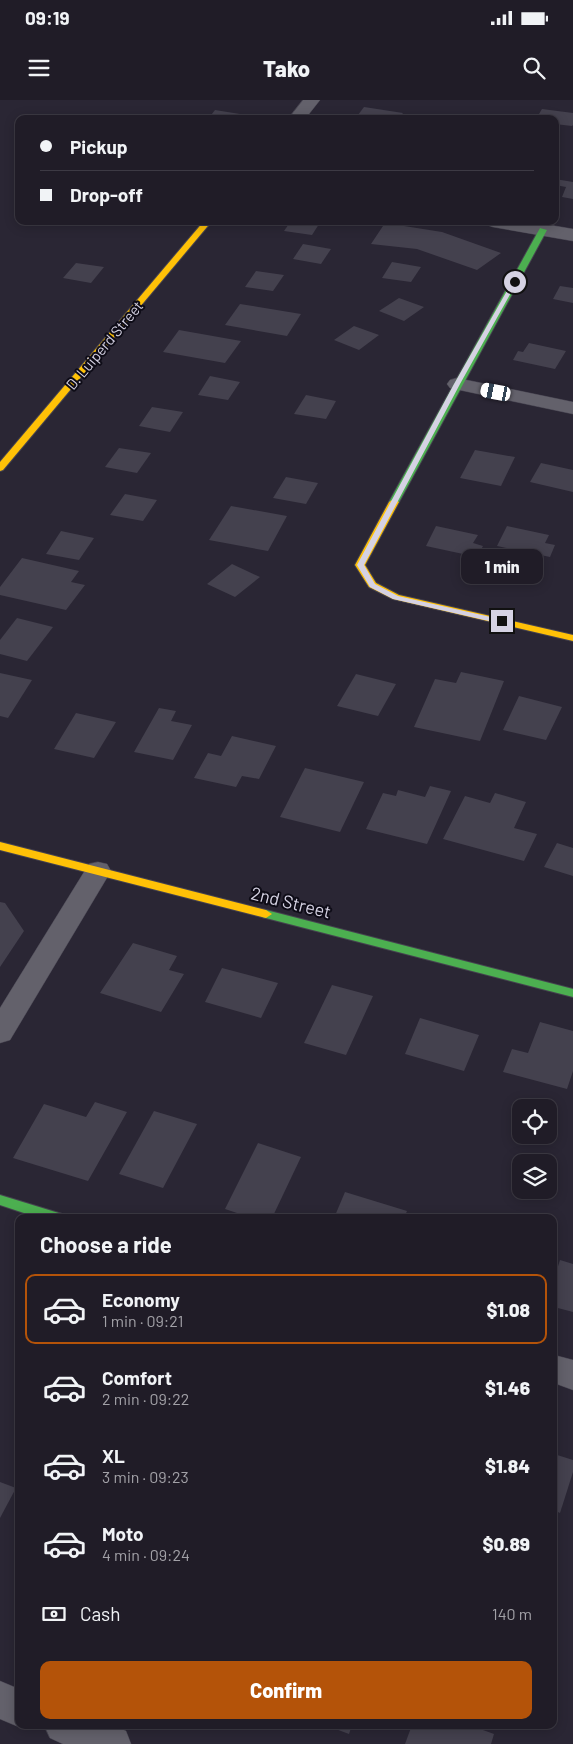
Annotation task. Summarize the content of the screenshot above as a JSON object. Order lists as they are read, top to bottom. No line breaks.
{"streets":{"street":["D. Luiperd Street","2nd Street"]},"page":{"status":"09:19","header":"Tako","banner":["Pickup","Drop-off"],"bubble":"1 min","heading":"Choose a ride","list":[{"name":"Economy","note":"1 min · 09:21","value":"$1.08"},{"name":"Comfort","note":"2 min · 09:22","value":"$1.46"},{"name":"XL","note":"3 min · 09:23","value":"$1.84"},{"name":"Moto","note":"4 min · 09:24","value":"$0.89"}],"pay":["Cash","140 m"],"buttons":"Confirm"}}
